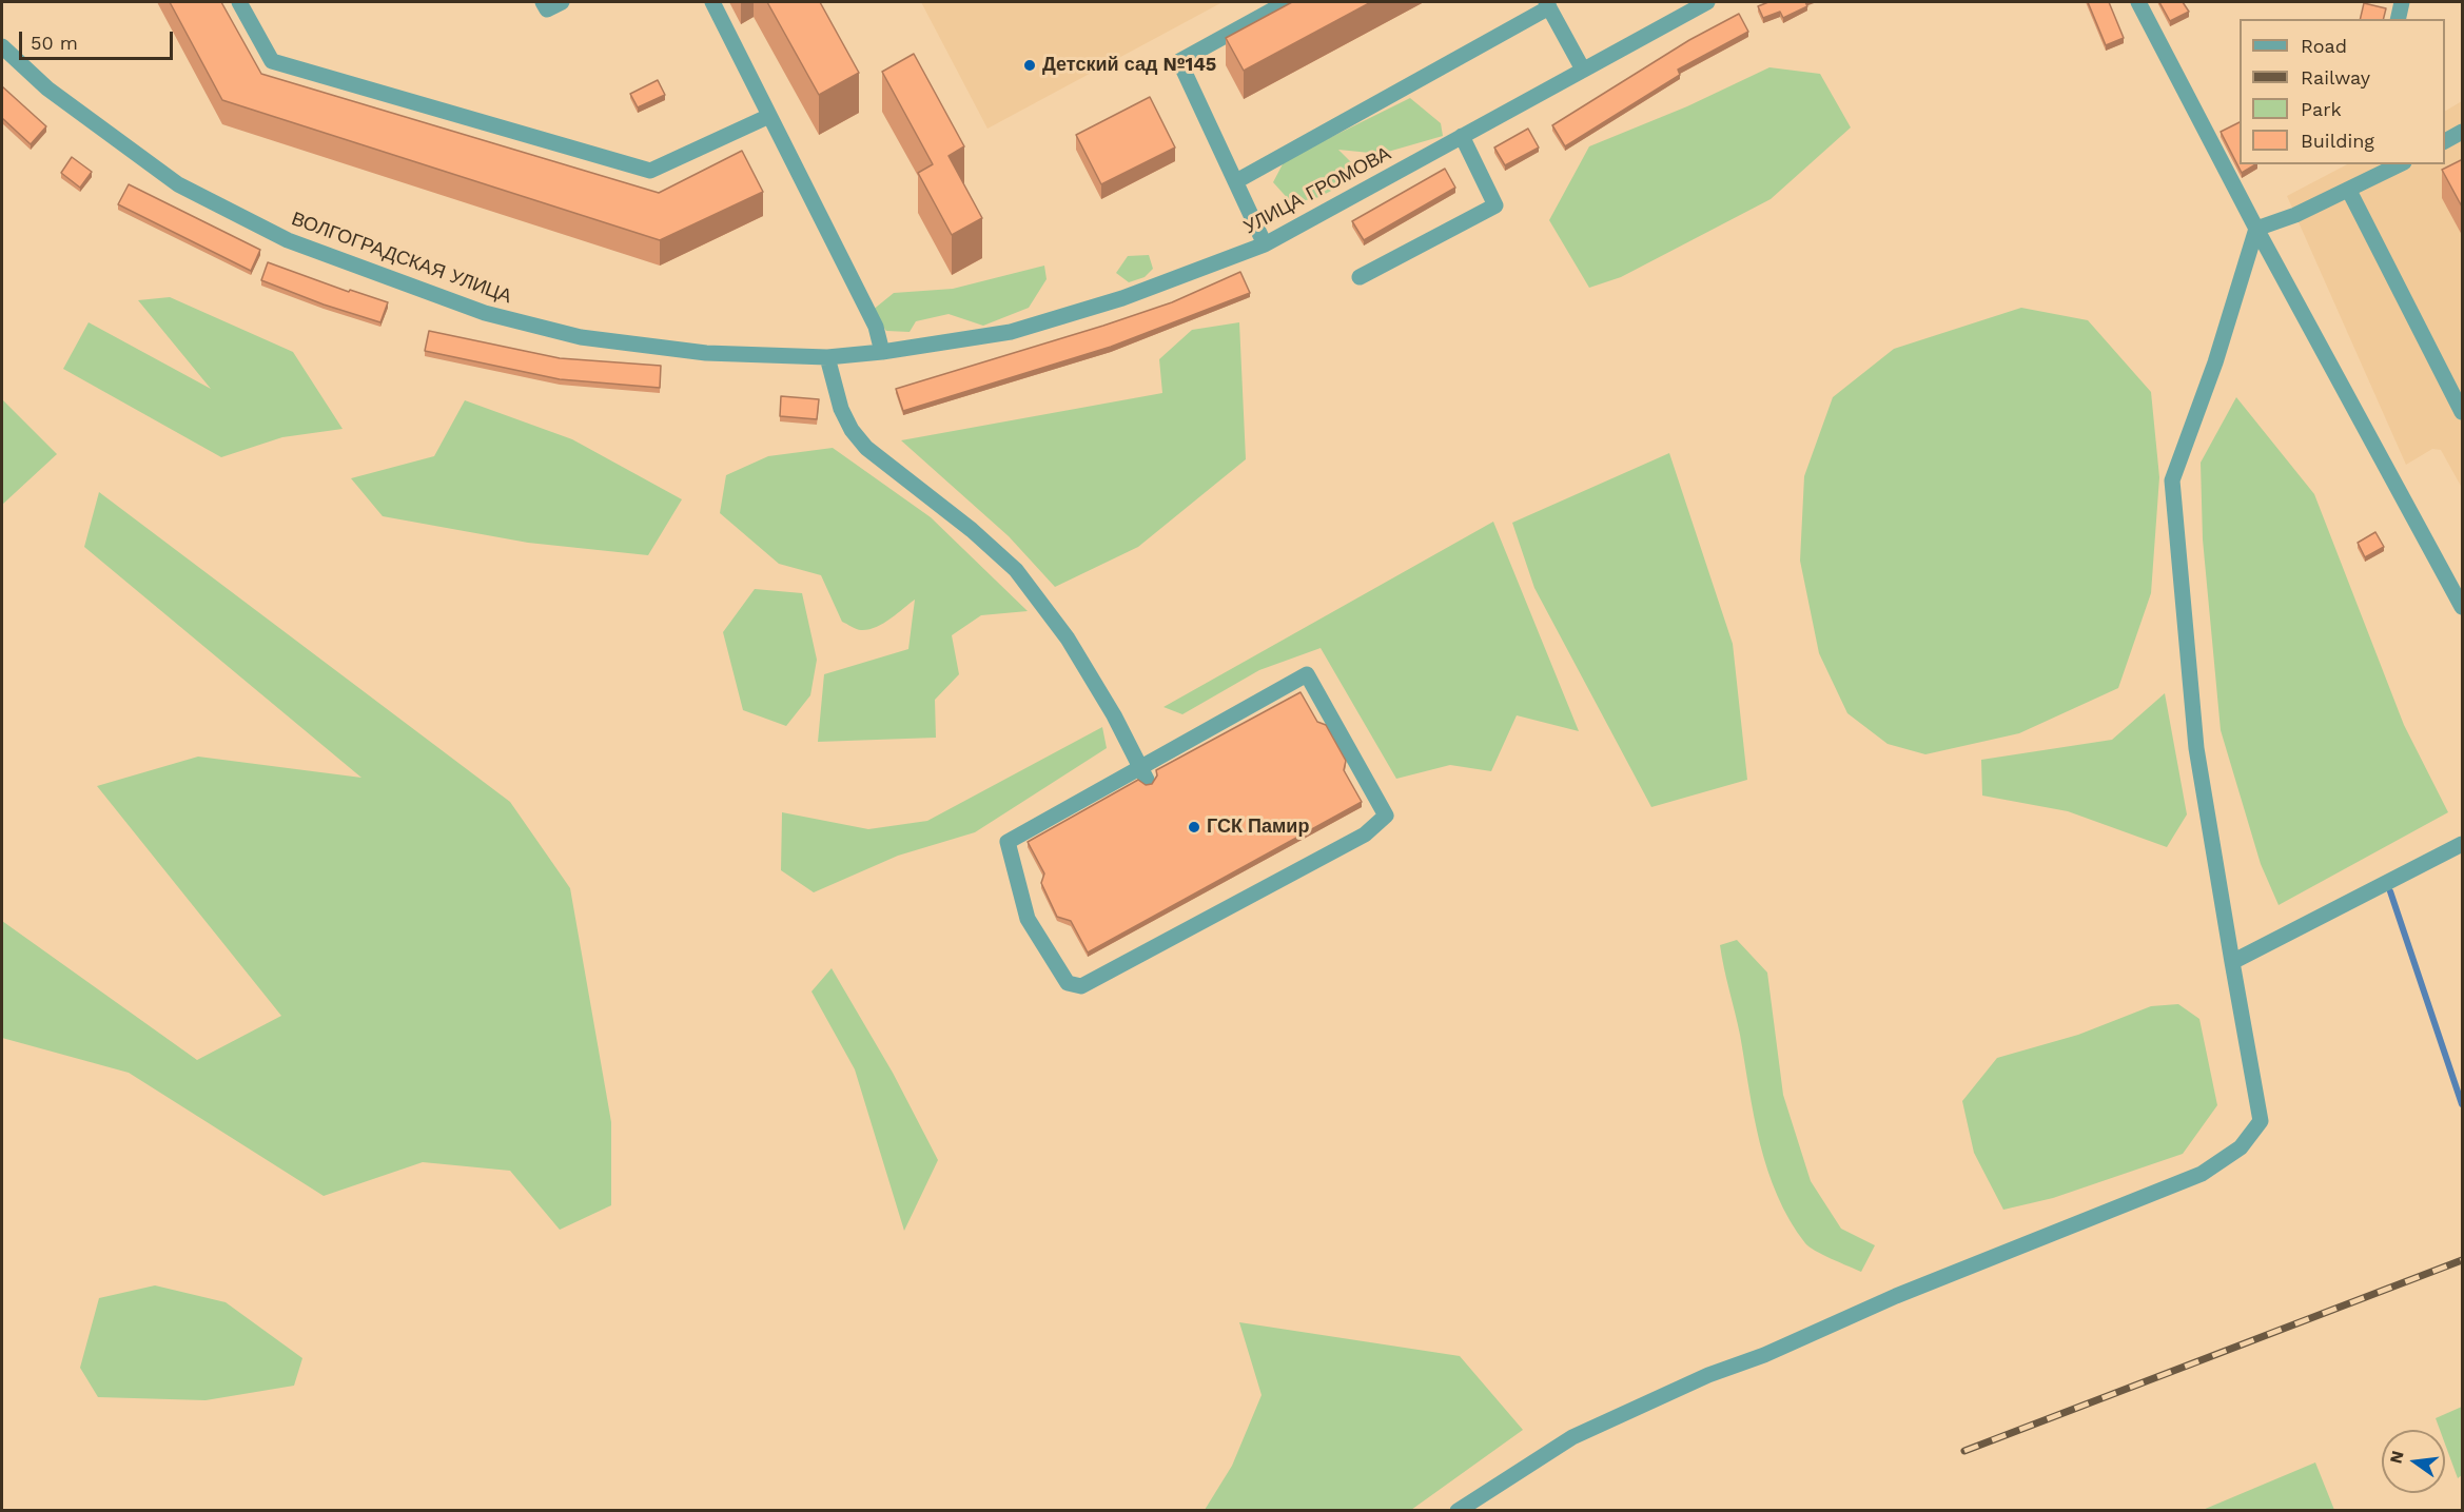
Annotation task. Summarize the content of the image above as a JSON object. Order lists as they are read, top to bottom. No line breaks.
{"streets":{"street":["УЛИЦА ГРОМОВА","ВОЛГОГРАДСКАЯ УЛИЦА"]},"crossings":[["УЛИЦА ГРОМОВА","ВОЛГОГРАДСКАЯ УЛИЦА"]],"places":["Детский сад №145","ГСК Памир"],"legend":["Road","Railway","Park","Building"],"scale_bar":"50 m","north":"left"}
